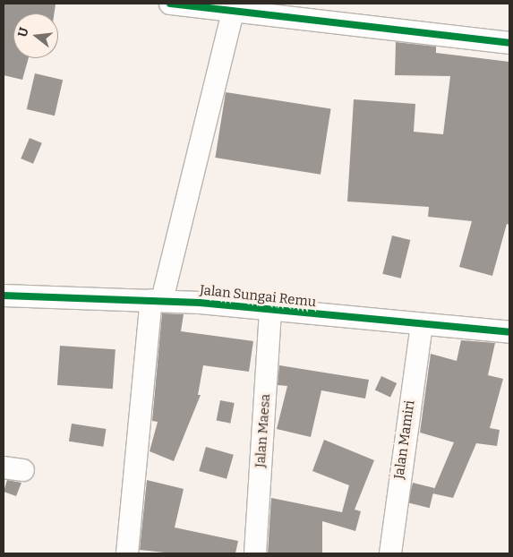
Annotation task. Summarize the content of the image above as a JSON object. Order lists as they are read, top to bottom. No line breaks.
{"streets":{"street":["Jalan Sungai Remu","Jalan Maesa","Jalan Mamiri"]},"crossings":[["Jalan Sungai Remu","Jalan Maesa"],["Jalan Sungai Remu","Jalan Mamiri"]],"north":"left"}
